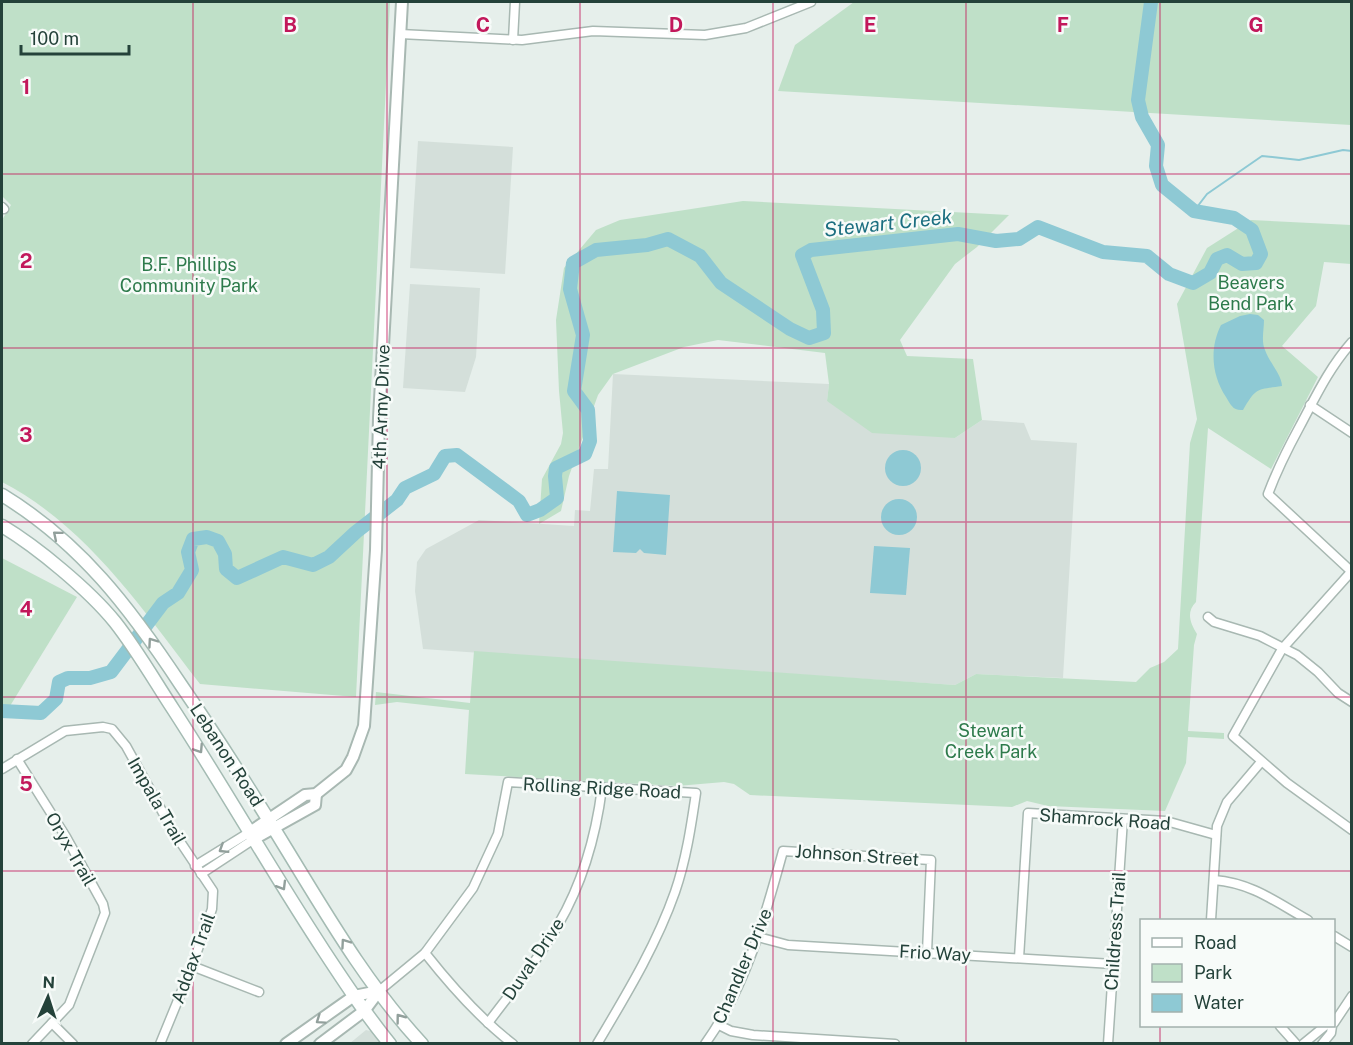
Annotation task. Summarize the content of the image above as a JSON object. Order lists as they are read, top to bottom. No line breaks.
{"streets":{"main road":["Lebanon Road"],"street":["4th Army Drive","Rolling Ridge Road","Impala Trail","Shamrock Road","Oryx Trail","Johnson Street","Childress Trail","Frio Way","Addax Trail","Duval Drive","Chandler Drive"]},"crossings":[["4th Army Drive","Lebanon Road"],["4th Army Drive","Impala Trail"],["4th Army Drive","Addax Trail"],["Rolling Ridge Road","Duval Drive"],["Impala Trail","Oryx Trail"],["Impala Trail","Addax Trail"],["Shamrock Road","Childress Trail"],["Shamrock Road","Frio Way"],["Johnson Street","Frio Way"],["Johnson Street","Chandler Drive"],["Childress Trail","Frio Way"],["Frio Way","Chandler Drive"]],"water":["Stewart Creek"],"parks":["B.F. Phillips Community Park","Beavers Bend Park","Stewart Creek Park"],"legend":["Road","Park","Water"],"scale_bar":"100 m","north":"top","grid":{"columns":["B","C","D","E","F","G"],"rows":["1","2","3","4","5"]}}
